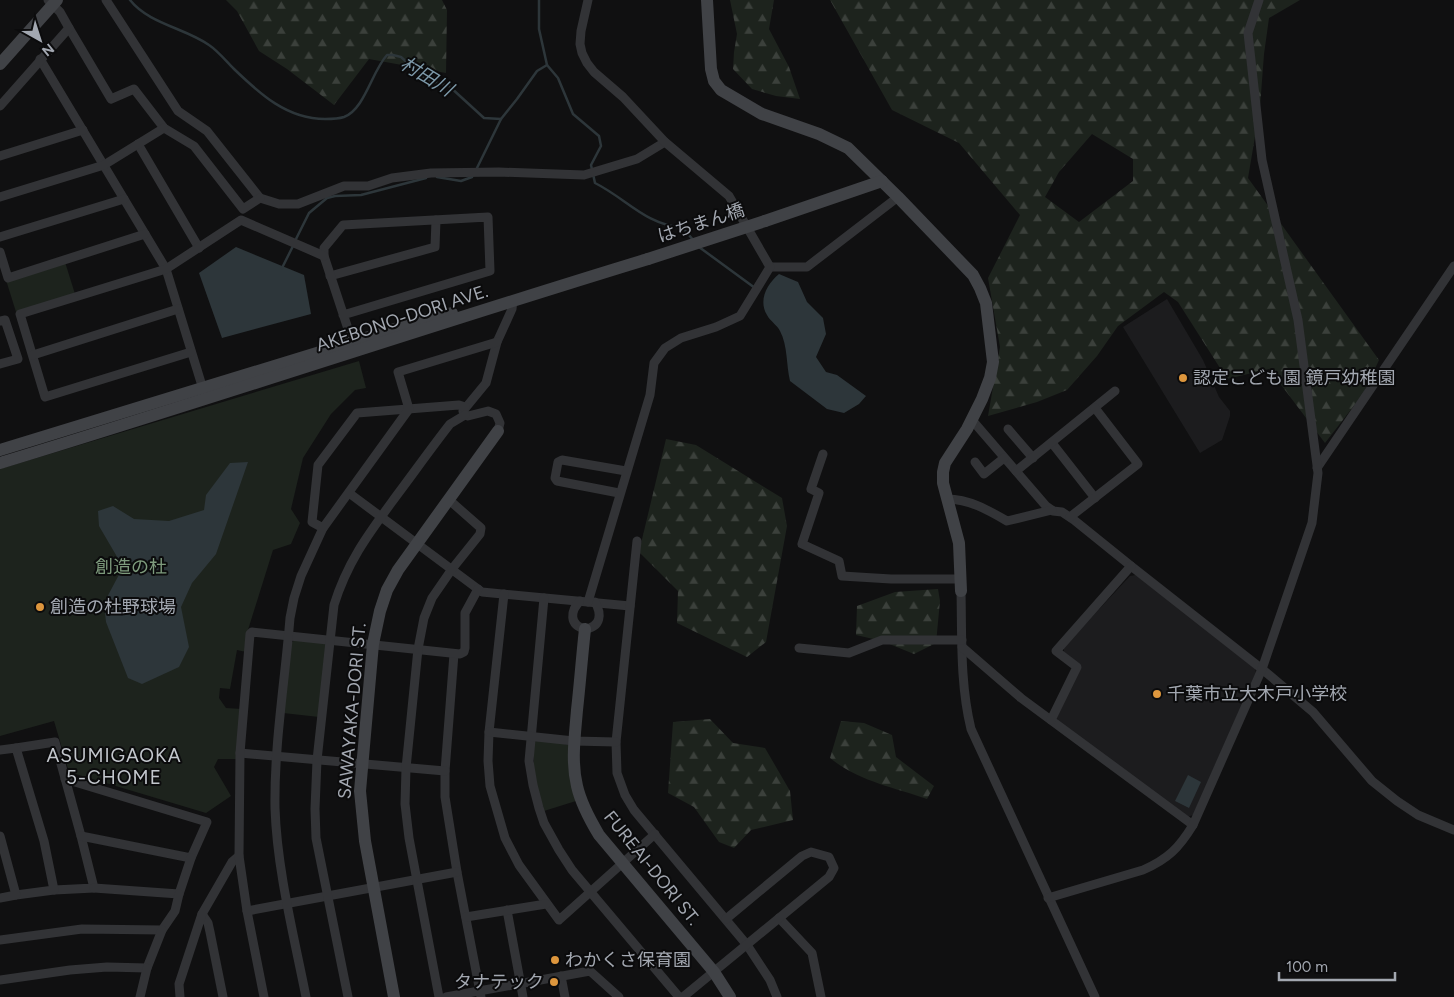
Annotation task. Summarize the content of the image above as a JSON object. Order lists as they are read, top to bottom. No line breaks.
{"streets":{"street":["はちまん橋","AKEBONO-DORI AVE.","SAWAYAKA-DORI ST.","FUREAI-DORI ST."]},"crossings":[["はちまん橋","AKEBONO-DORI AVE."]],"districts":["ASUMIGAOKA 5-CHOME"],"water":["村田川"],"parks":["創造の杜"],"places":["認定こども園 鏡戸幼稚園","創造の杜野球場","千葉市立大木戸小学校","わかくさ保育園","タナテック"],"scale_bar":"100 m","north":"bottom right"}
